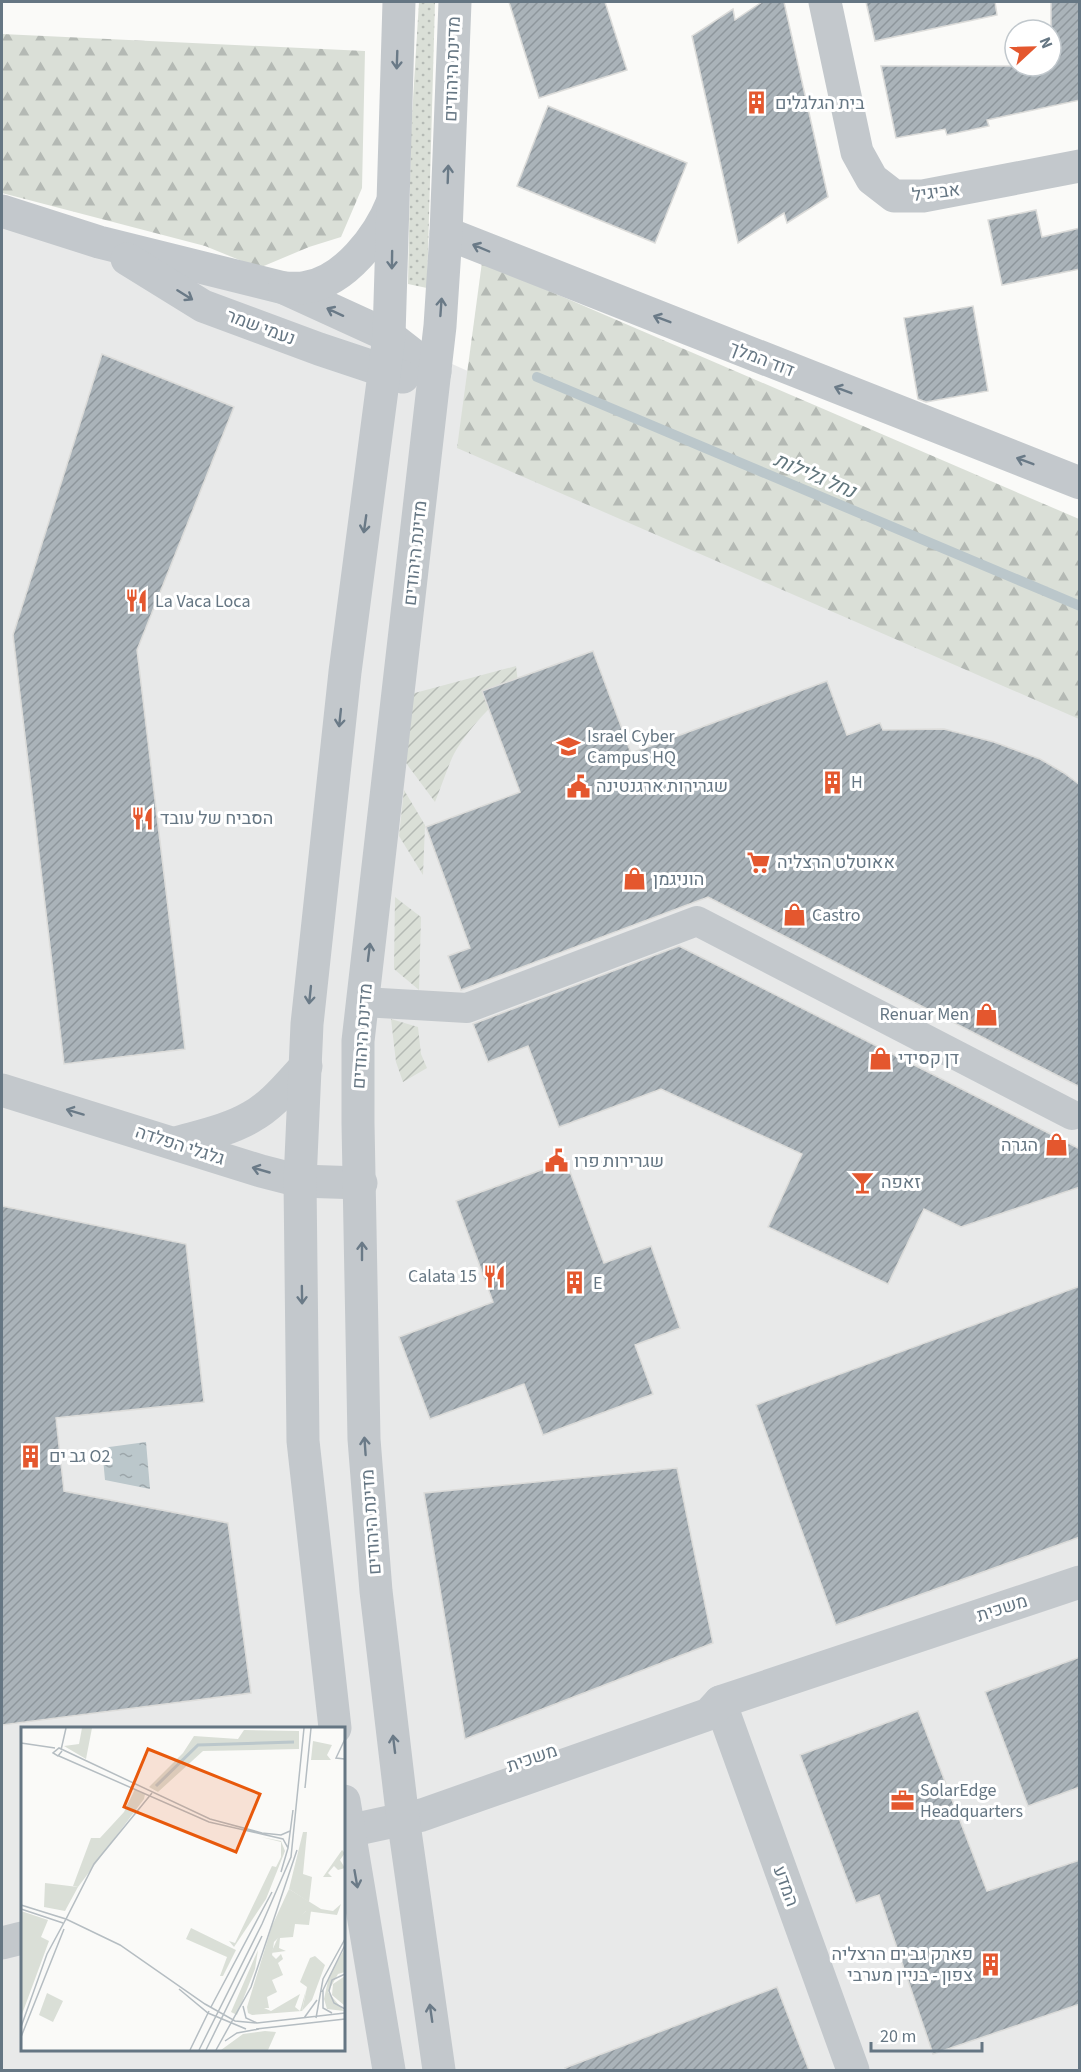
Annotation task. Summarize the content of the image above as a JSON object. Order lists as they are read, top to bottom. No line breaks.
{"streets":{"street":["מדינת היהודים","אביגיל","נעמי שמר","דוד המלך","גלגלי הפלדה","משכית","המדע"]},"crossings":[["מדינת היהודים","נעמי שמר"],["מדינת היהודים","דוד המלך"],["מדינת היהודים","גלגלי הפלדה"],["מדינת היהודים","משכית"],["משכית","המדע"]],"one_way":["דוד המלך","גלגלי הפלדה"],"water":["נחל גלילות"],"places":{"building":["בית הגלגלים","H","E","גב ים O2","פארק גב ים הרצליה צפון - בניין מערבי"],"restaurant":["La Vaca Loca","הסביח של עובד","Calata 15"],"school or university":["Israel Cyber Campus HQ"],"public building":["שגרירות ארגנטינה","שגרירות פרו"],"supermarket":["אאוטלט הרצליה"],"shop":["הוניגמן","Castro","Renuar Men","דן קסידי","הגרה"],"bar":["זאפה"],"office":["SolarEdge Headquarters"]},"scale_bar":"20 m","north":"right"}
